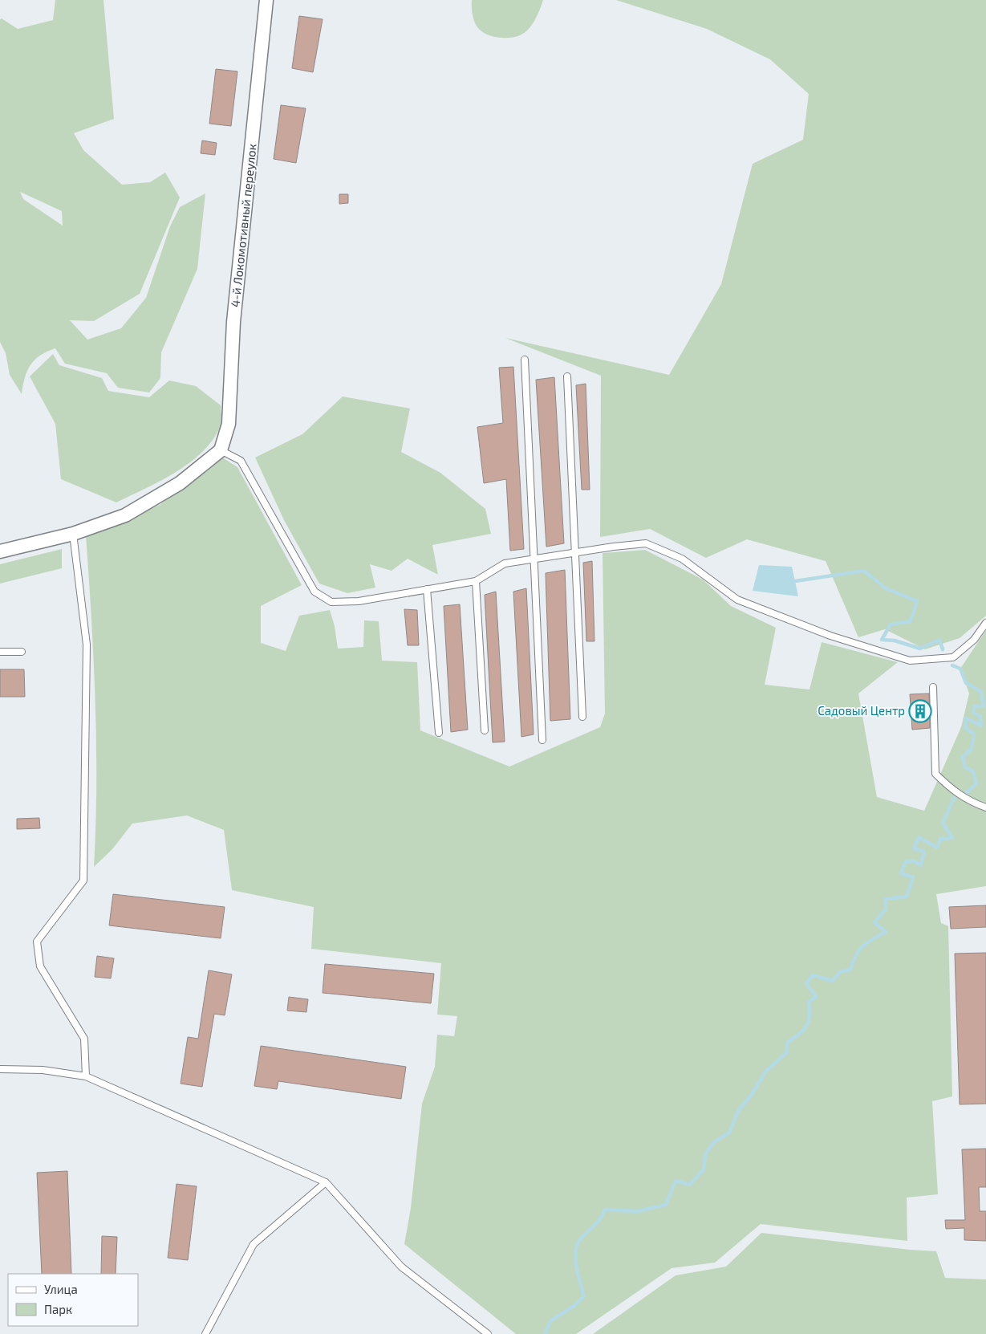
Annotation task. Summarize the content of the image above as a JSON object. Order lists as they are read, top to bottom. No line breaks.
{"streets":{"street":["4-й Локомотивный переулок"]},"places":{"building":["Садовый Центр"]},"legend":["Улица","Парк"]}
